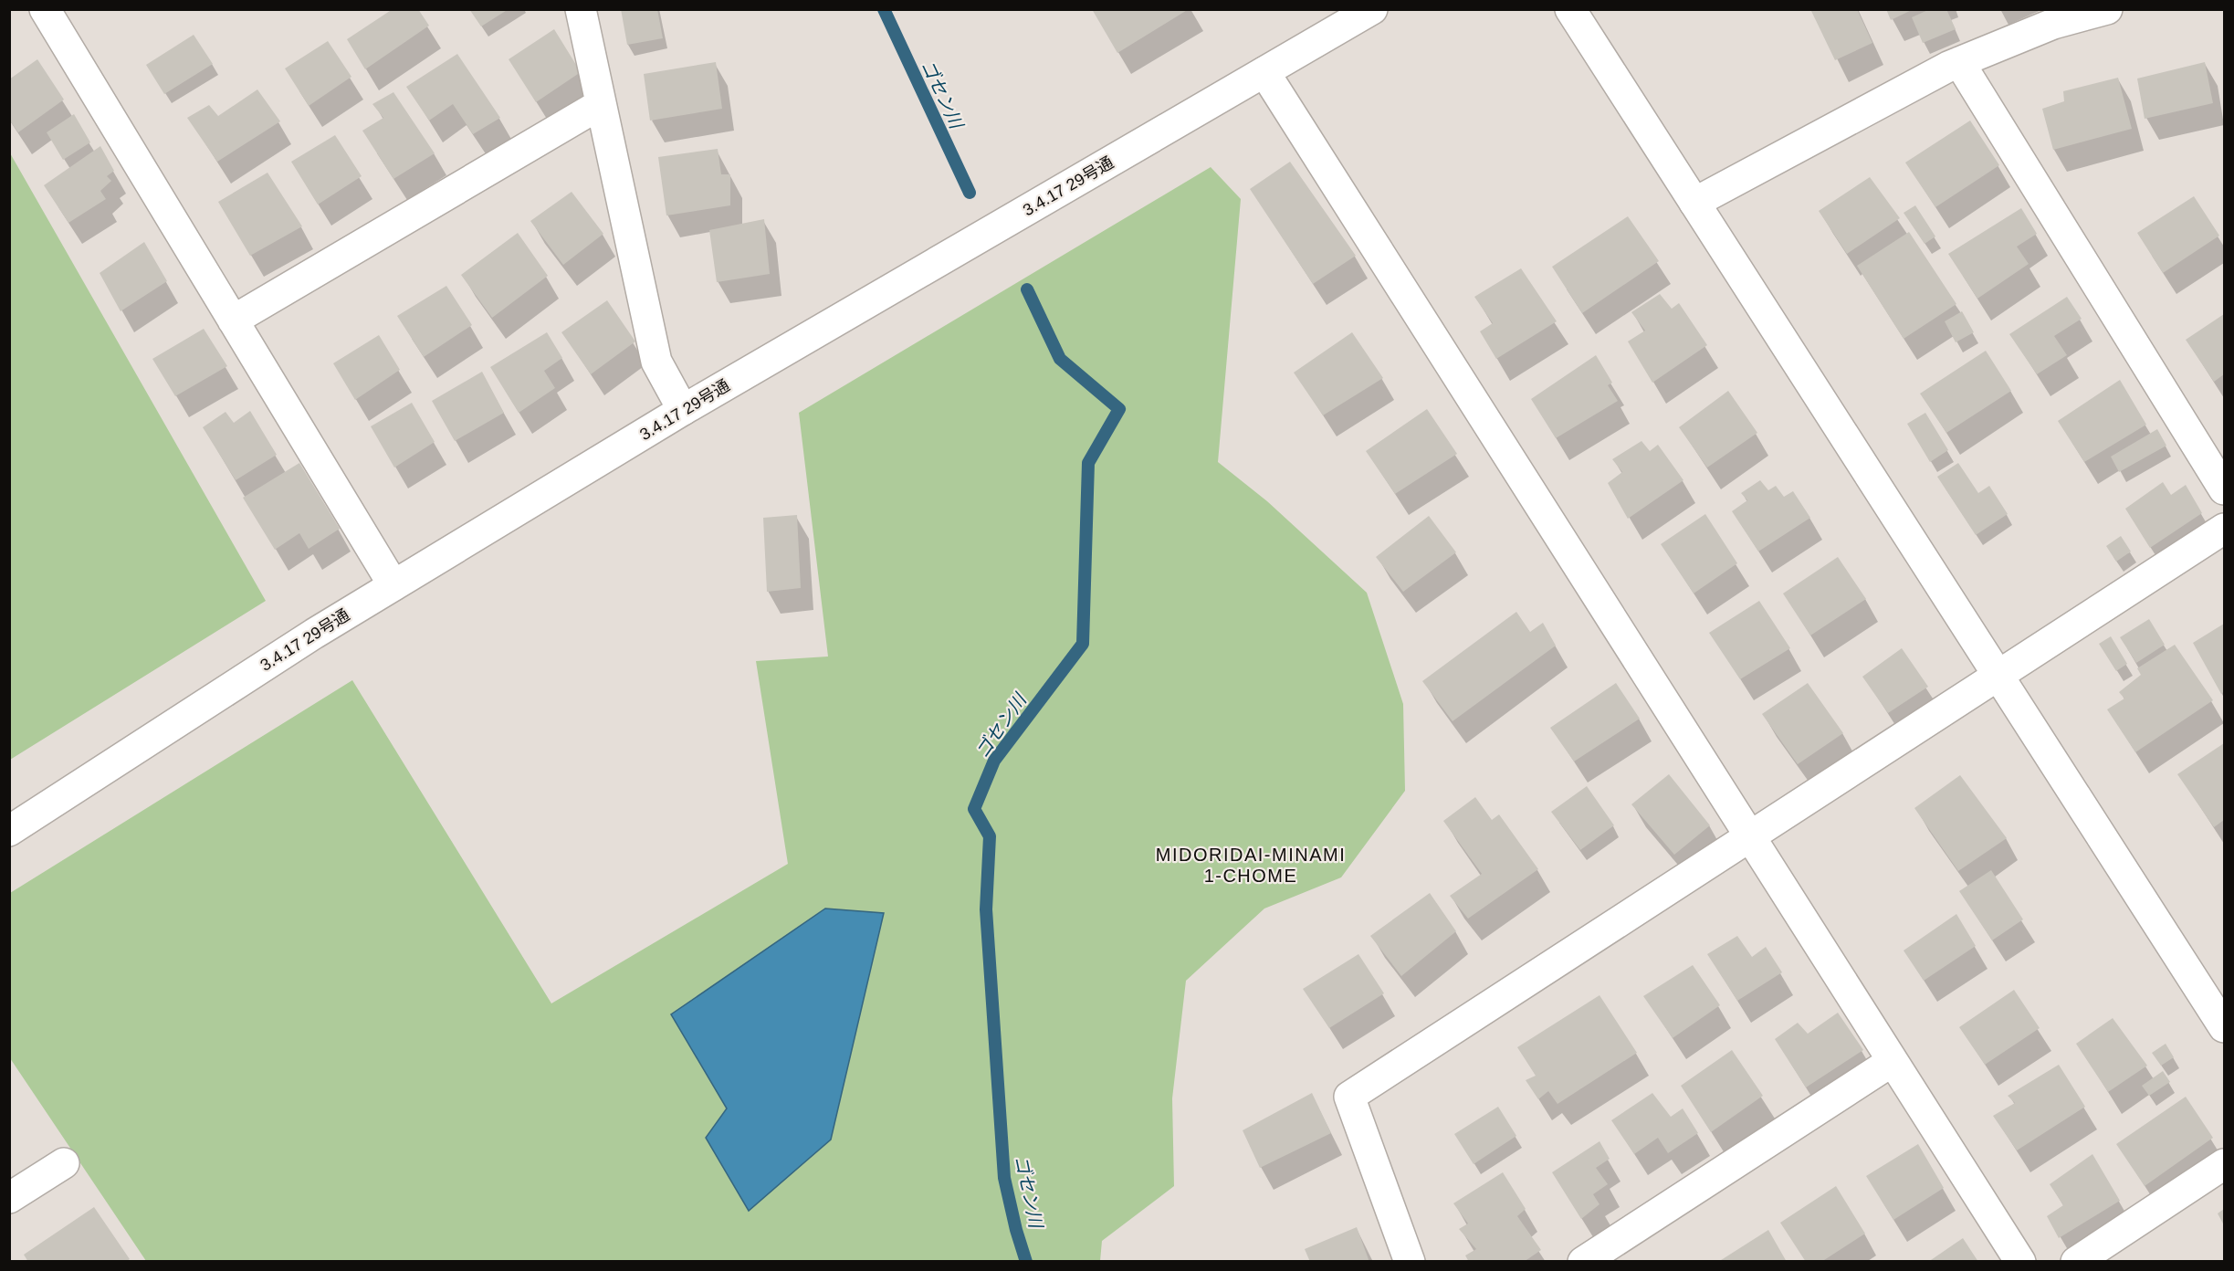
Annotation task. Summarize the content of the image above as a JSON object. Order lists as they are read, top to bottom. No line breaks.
{"streets":{"street":["3.4.17 29号通"]},"districts":["MIDORIDAI-MINAMI 1-CHOME"],"water":["ゴセン川"]}
